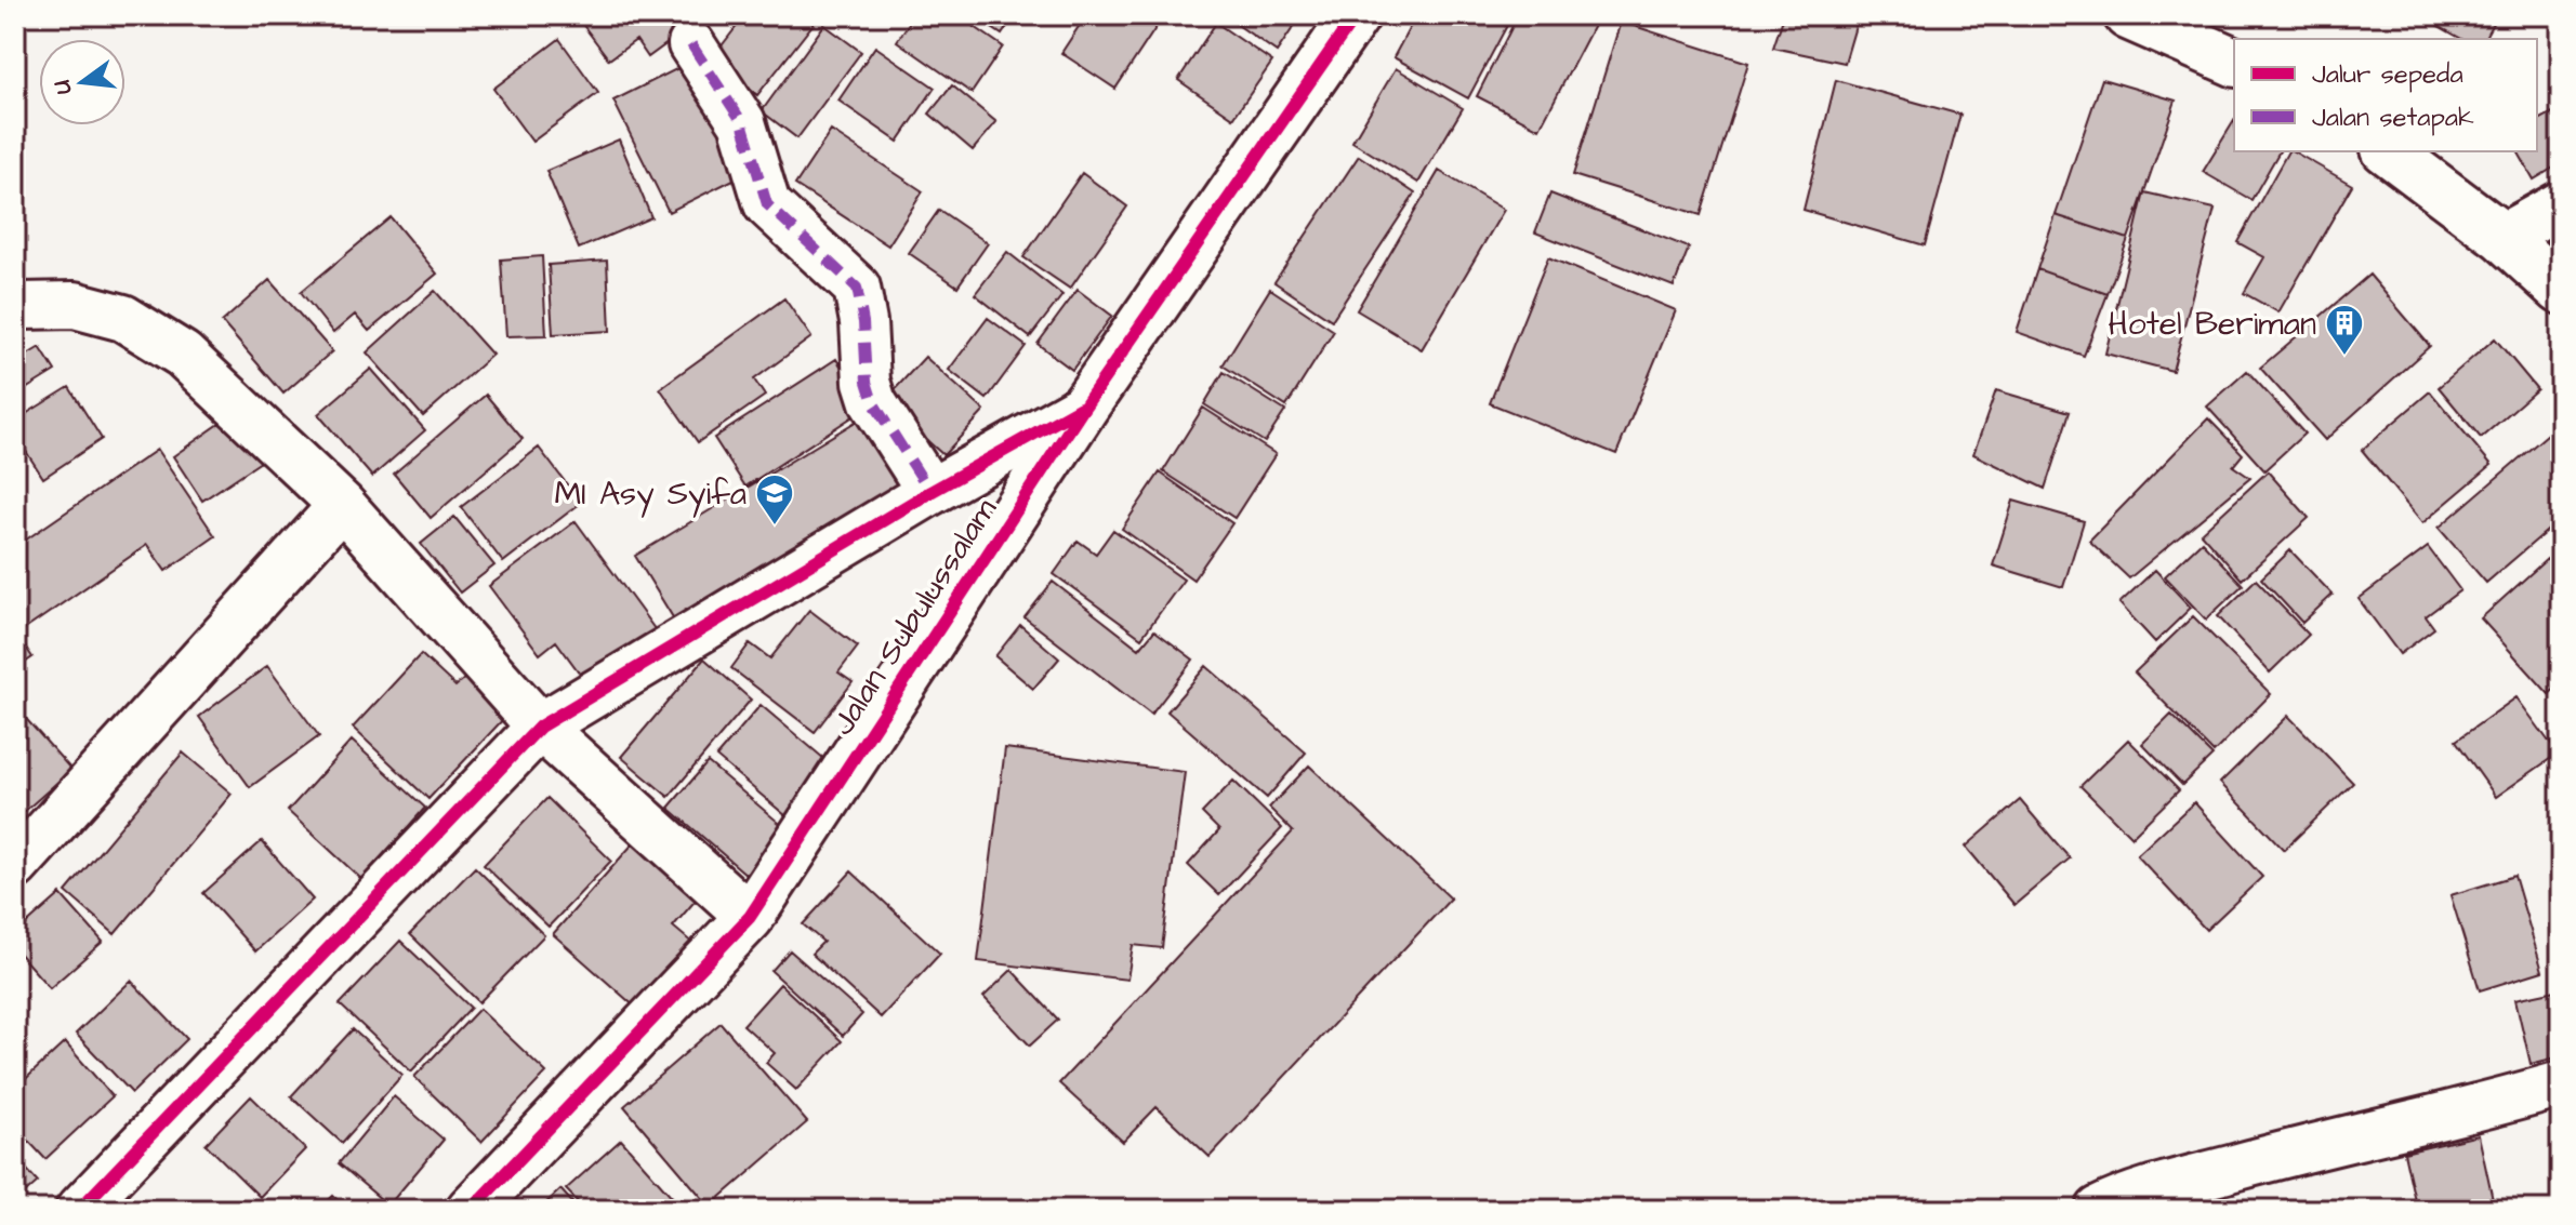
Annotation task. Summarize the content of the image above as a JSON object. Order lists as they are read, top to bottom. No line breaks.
{"streets":{"main road":["Jalan Subulussalam"]},"places":{"building":["Hotel Beriman"],"school or university":["MI Asy Syifa"]},"legend":["Jalur sepeda","Jalan setapak"],"north":"left"}
